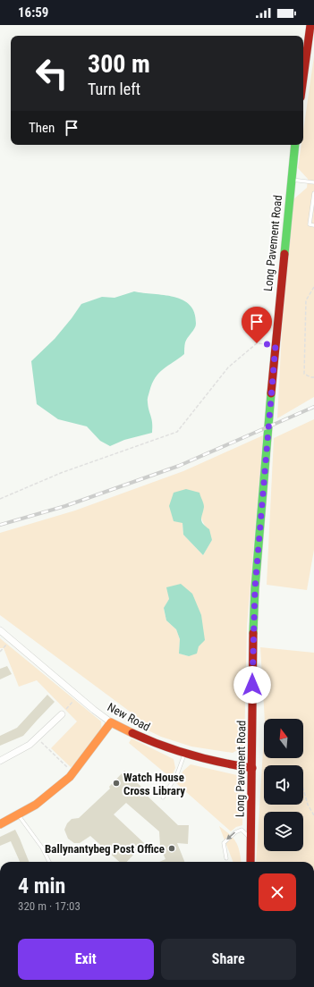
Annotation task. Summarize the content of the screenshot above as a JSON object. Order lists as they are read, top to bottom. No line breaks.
{"streets":{"main road":["Long Pavement Road","New Road"]},"crossings":[["Long Pavement Road","New Road"]],"places":["Watch House Cross Library","Ballynantybeg Post Office"],"north":"top","page":{"status":"16:59","turn":["300 m","Turn left"],"then":"Then","heading":["4 min","320 m · 17:03"],"buttons":["Exit","Share"]}}
